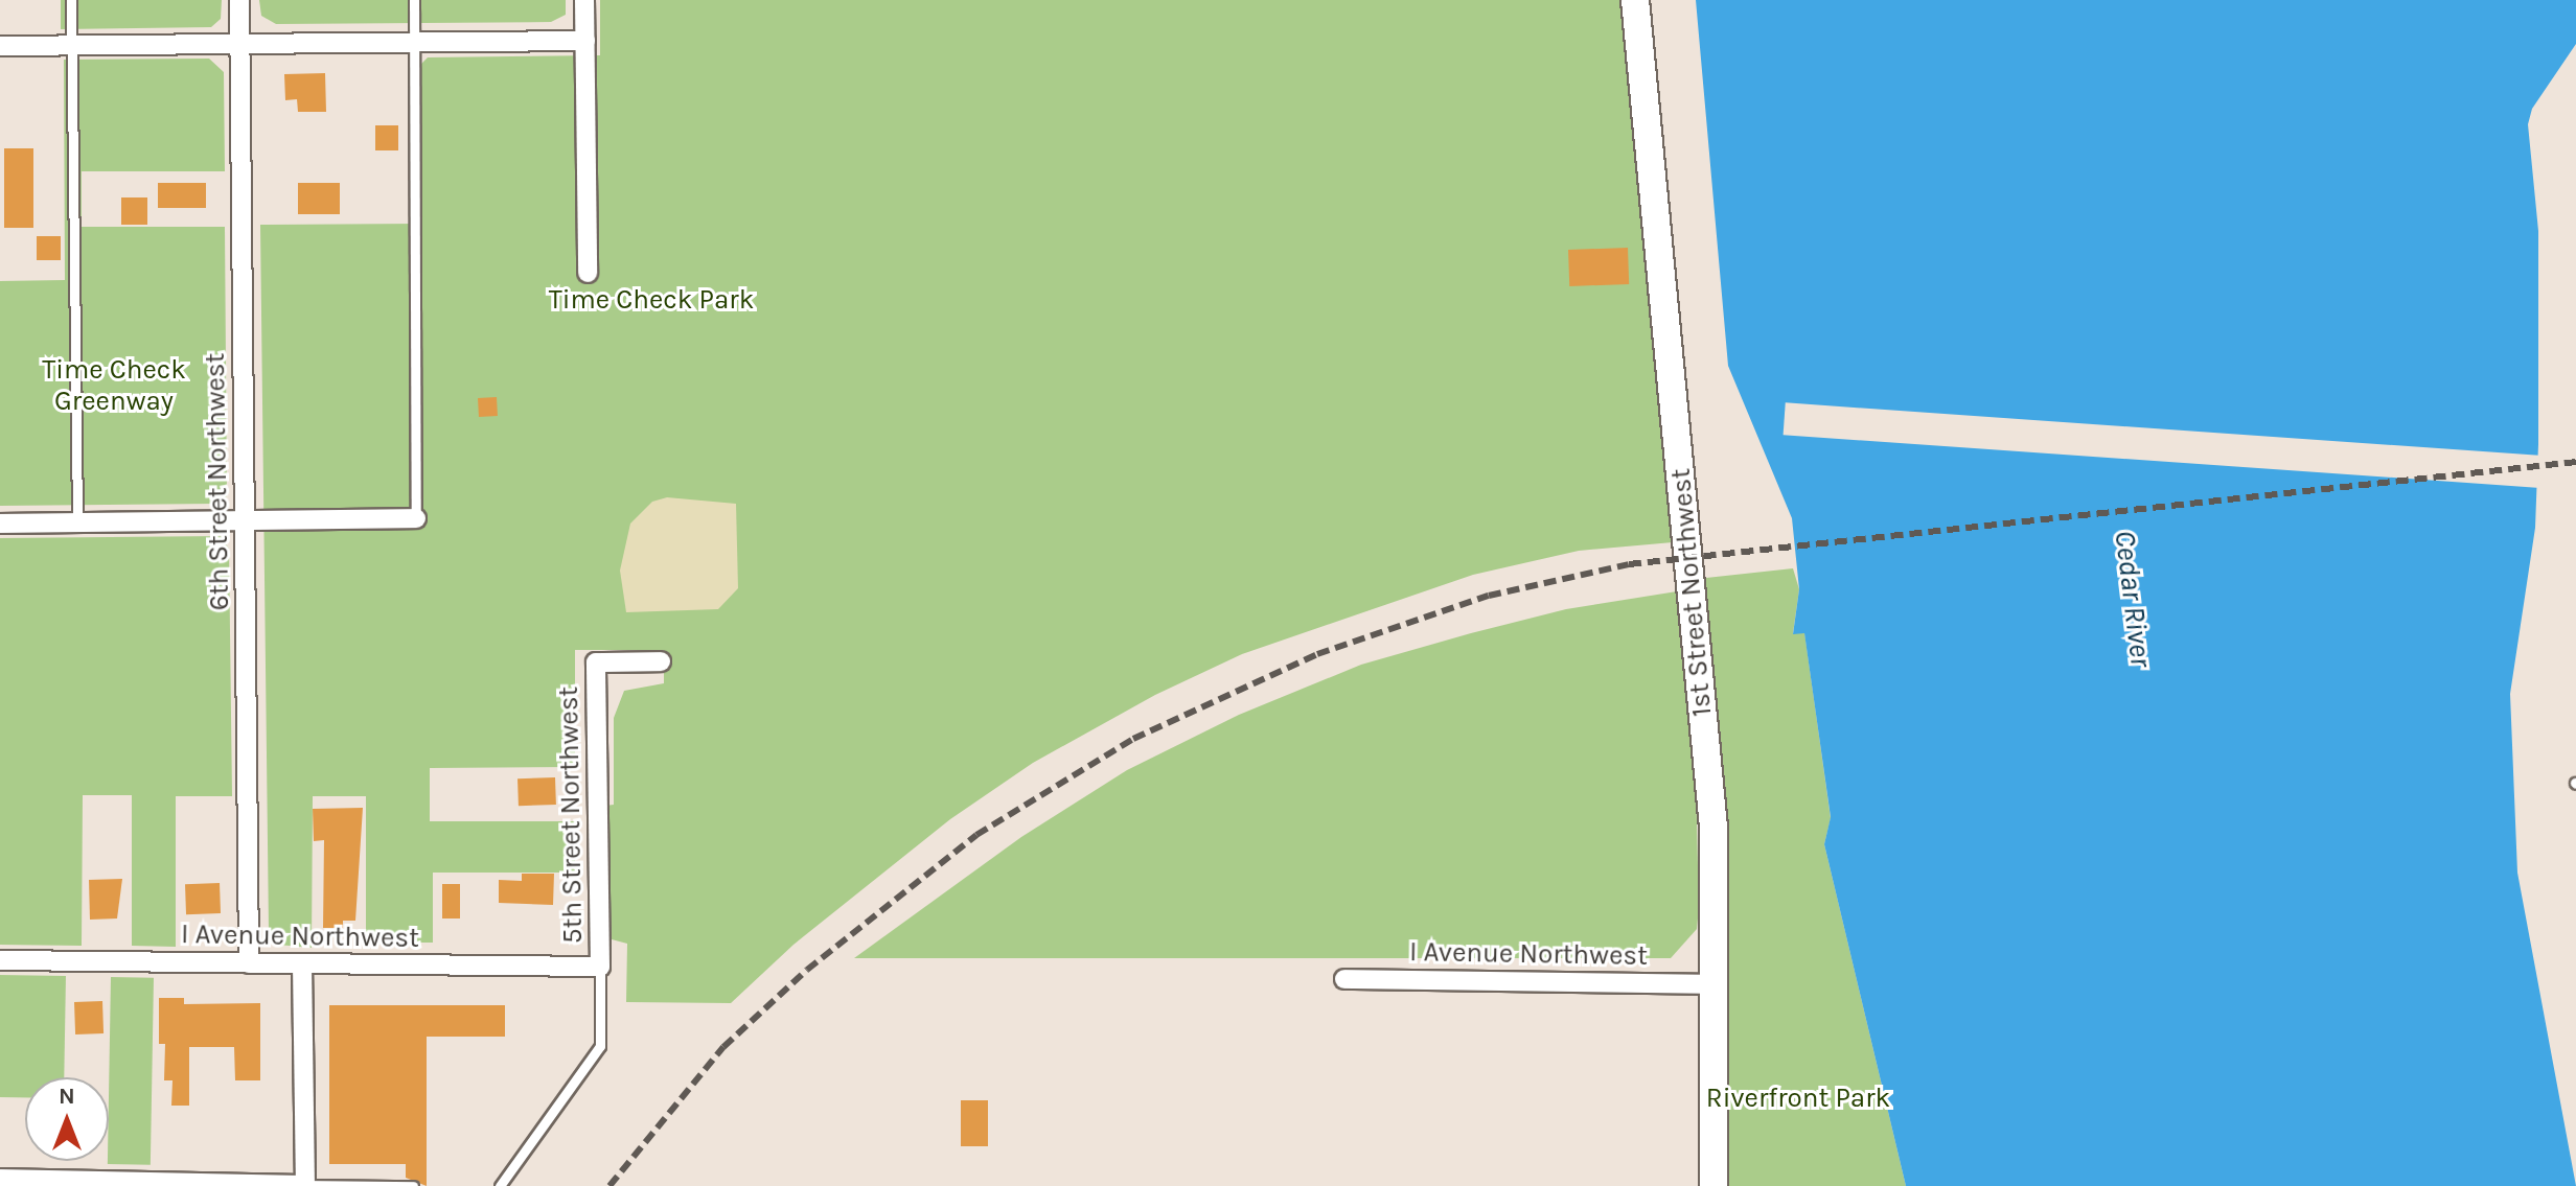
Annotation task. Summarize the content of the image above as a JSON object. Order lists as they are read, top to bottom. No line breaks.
{"streets":{"street":["6th Street Northwest","1st Street Northwest","5th Street Northwest","I Avenue Northwest"]},"crossings":[["6th Street Northwest","I Avenue Northwest"],["1st Street Northwest","I Avenue Northwest"],["5th Street Northwest","I Avenue Northwest"]],"water":["Cedar River"],"parks":["Time Check Park","Time Check Greenway","Riverfront Park"],"north":"top"}
